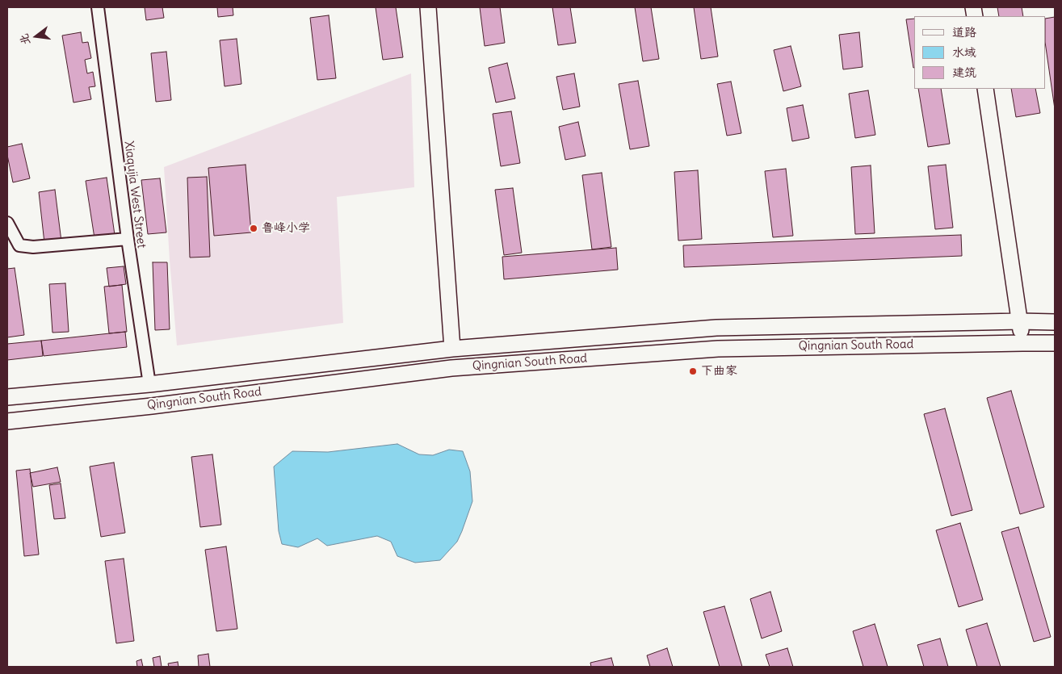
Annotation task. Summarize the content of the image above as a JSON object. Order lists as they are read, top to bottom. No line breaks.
{"streets":{"main road":["Qingnian South Road"],"street":["Xiaqujia West Street"]},"crossings":[["Xiaqujia West Street","Qingnian South Road"]],"places":["鲁峰小学","下曲家"],"legend":["道路","水域","建筑"],"north":"left"}
